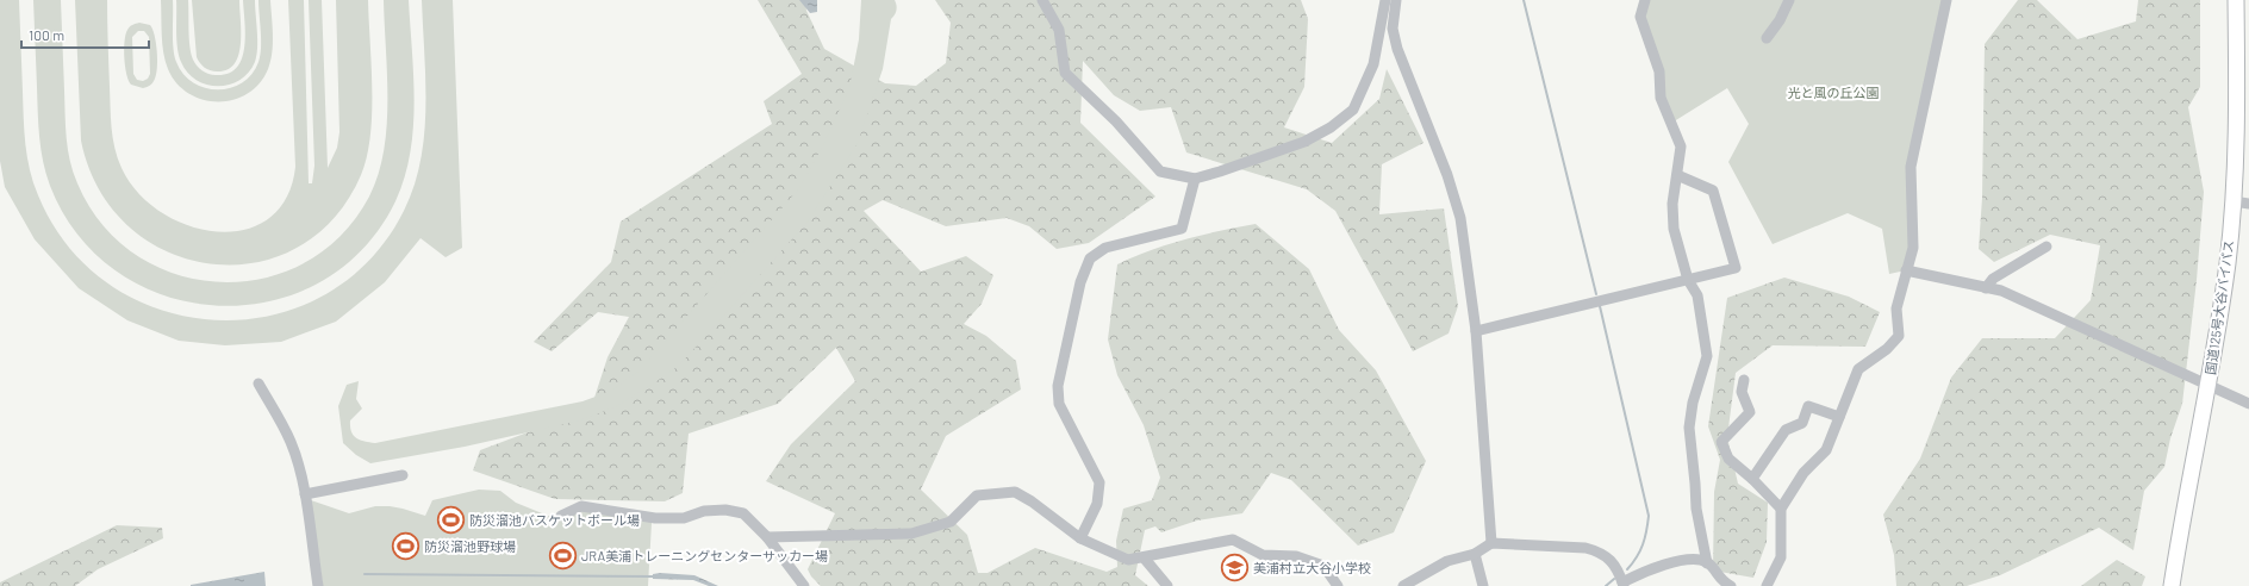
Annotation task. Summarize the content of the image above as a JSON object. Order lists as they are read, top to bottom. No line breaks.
{"streets":{"highway":["国道125号大谷バイパス"]},"parks":["光と風の丘公園"],"places":{"sports":["防災溜池バスケットボール場","防災溜池野球場","JRA美浦トレーニングセンターサッカー場"],"school or university":["美浦村立大谷小学校"]},"scale_bar":"100 m"}
